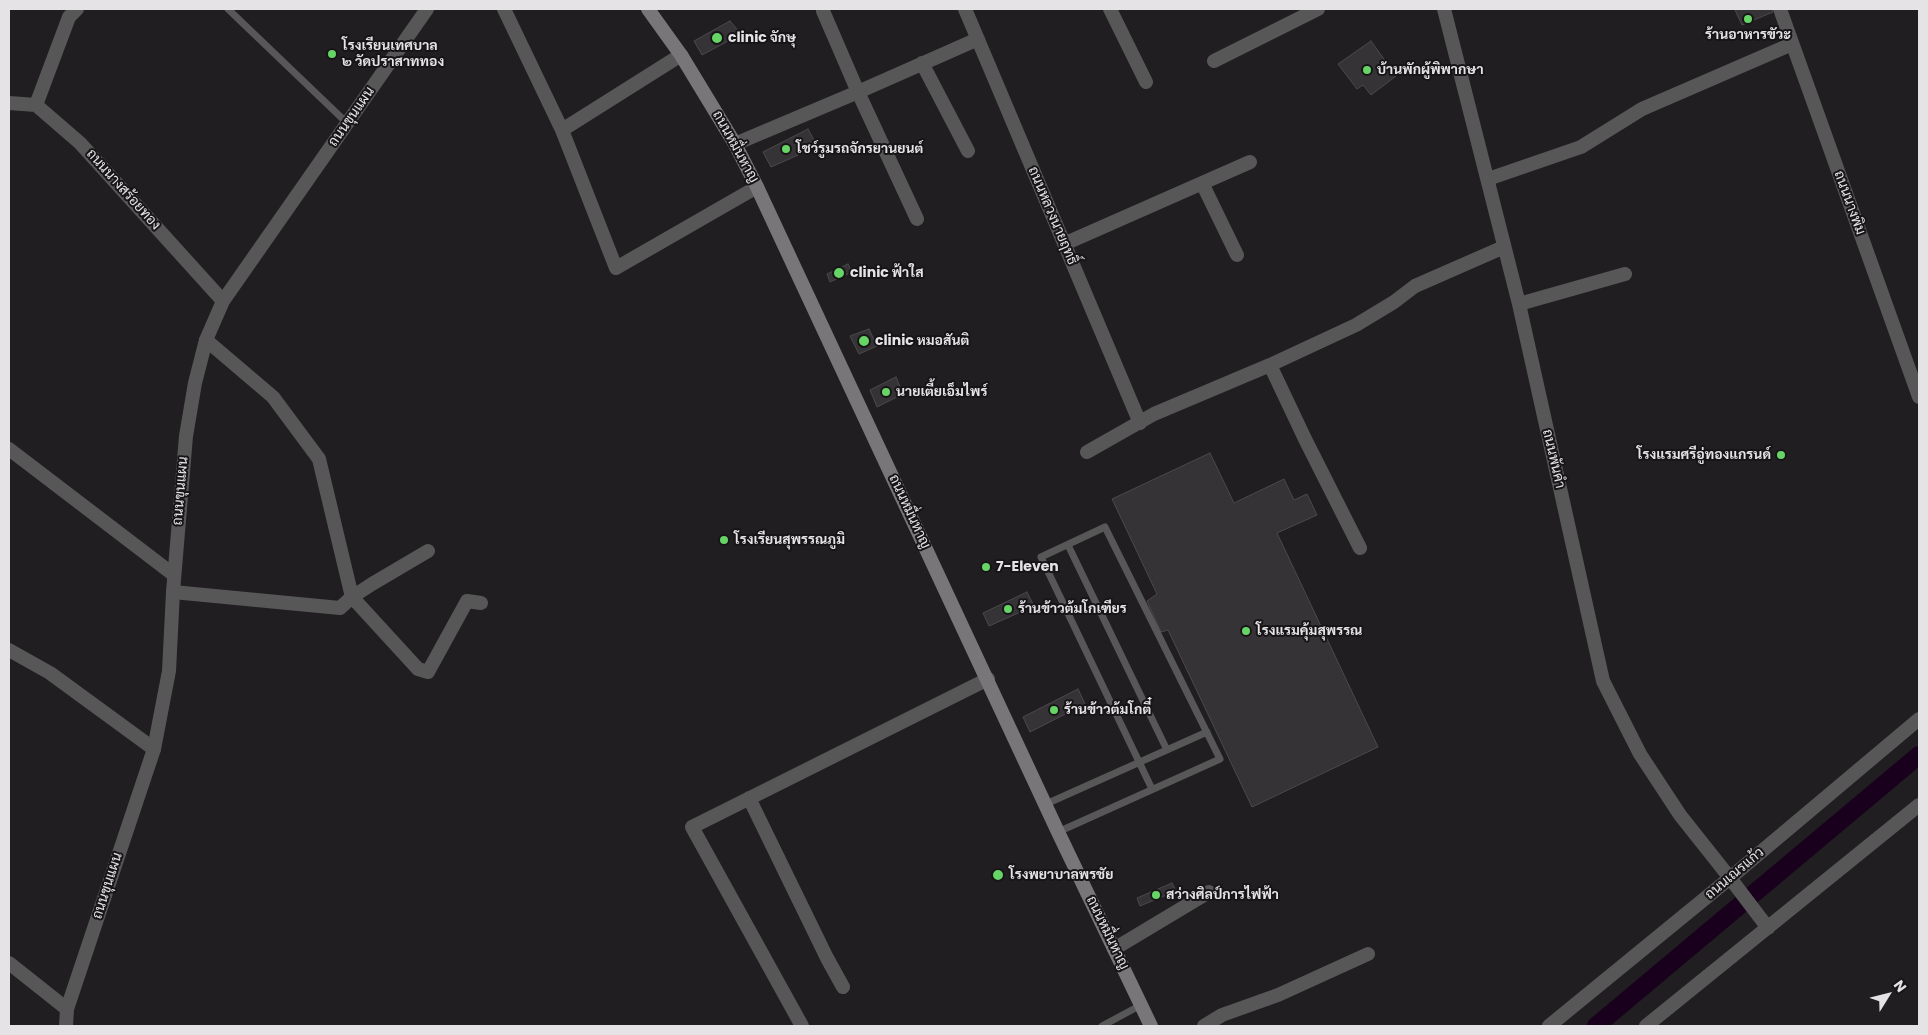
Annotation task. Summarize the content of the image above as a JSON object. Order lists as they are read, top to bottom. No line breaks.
{"streets":{"main road":["ถนนหมื่นหาญ"],"street":["ถนนขุนแผน","ถนนนางสร้อยทอง","ถนนนางพิม","ถนนหลวงนายฤทธิ์","ถนนพันคำ","ถนนเณรแก้ว"]},"crossings":[["ถนนขุนแผน","ถนนนางสร้อยทอง"],["ถนนพันคำ","ถนนเณรแก้ว"]],"places":["ร้านอาหารขัวะ","clinic จักษุ","โรงเรียนเทศบาล ๒ วัดปราสาททอง","บ้านพักผู้พิพากษา","โชว์รูมรถจักรยานยนต์","clinic ฟ้าใส","clinic หมอสันติ","นายเตี้ยเอ็มไพร์","โรงแรมศรีอู่ทองแกรนด์","โรงเรียนสุพรรณภูมิ","7-Eleven","ร้านข้าวต้มโกเฑียร","โรงแรมคุ้มสุพรรณ","ร้านข้าวต้มโกตี๋","โรงพยาบาลพรชัย","สว่างศิลป์การไฟฟ้า"],"north":"top right"}
